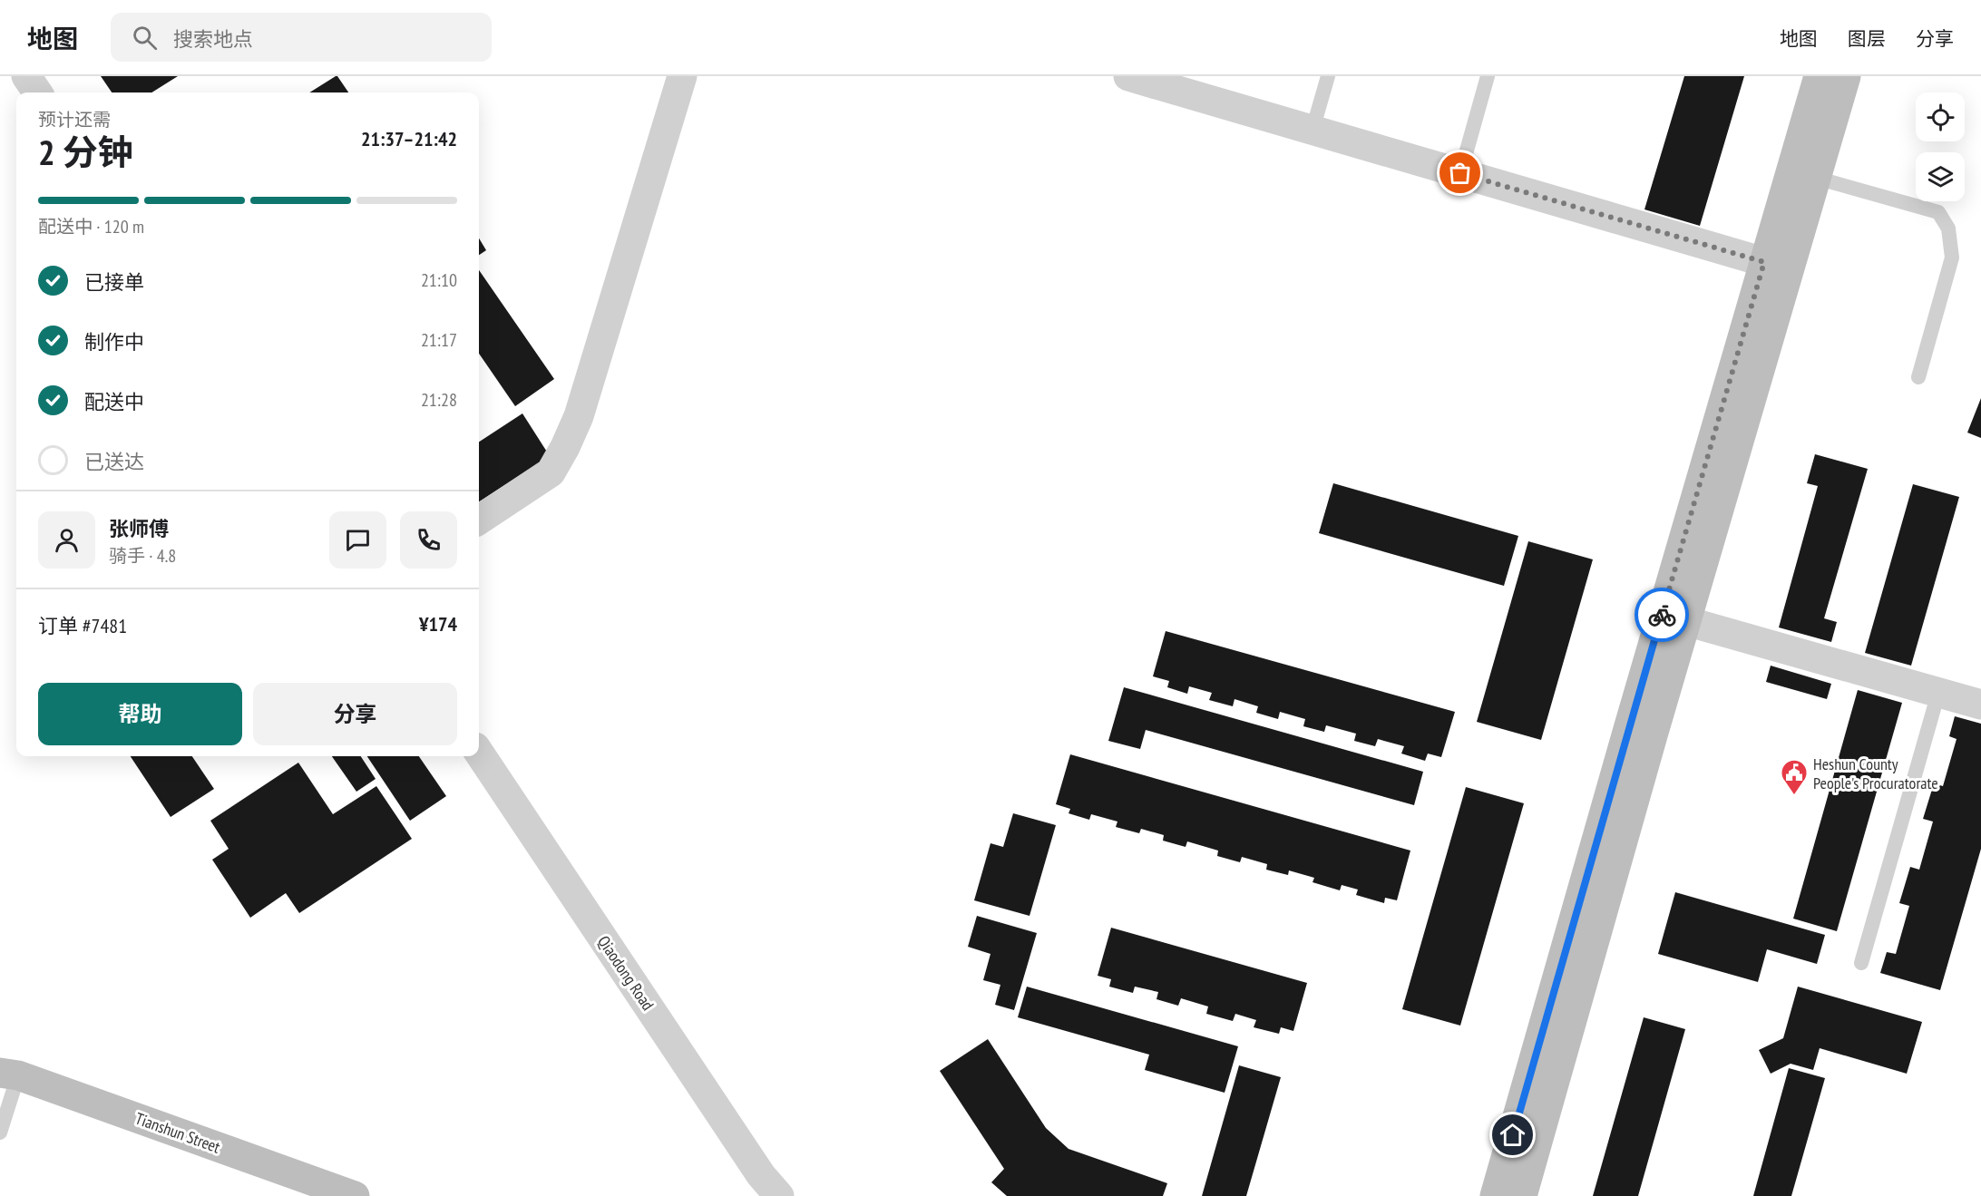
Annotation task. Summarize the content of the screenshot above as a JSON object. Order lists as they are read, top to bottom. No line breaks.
{"streets":{"main road":["Tianshun Street"],"street":["Qiaodong Road"]},"places":{"public building":["Heshun County People's Procuratorate"]},"page":{"header":"地图","search":"搜索地点","nav":["地图","图层","分享"],"heading":["2 分钟","预计还需","21:37–21:42"],"panel":["张师傅","骑手 · 4.8","订单 #7481","¥174"],"bar":"配送中 · 120 m","list":[["已接单","21:10"],["制作中","21:17"],["配送中","21:28"],"已送达"],"buttons":["帮助","分享"]}}
